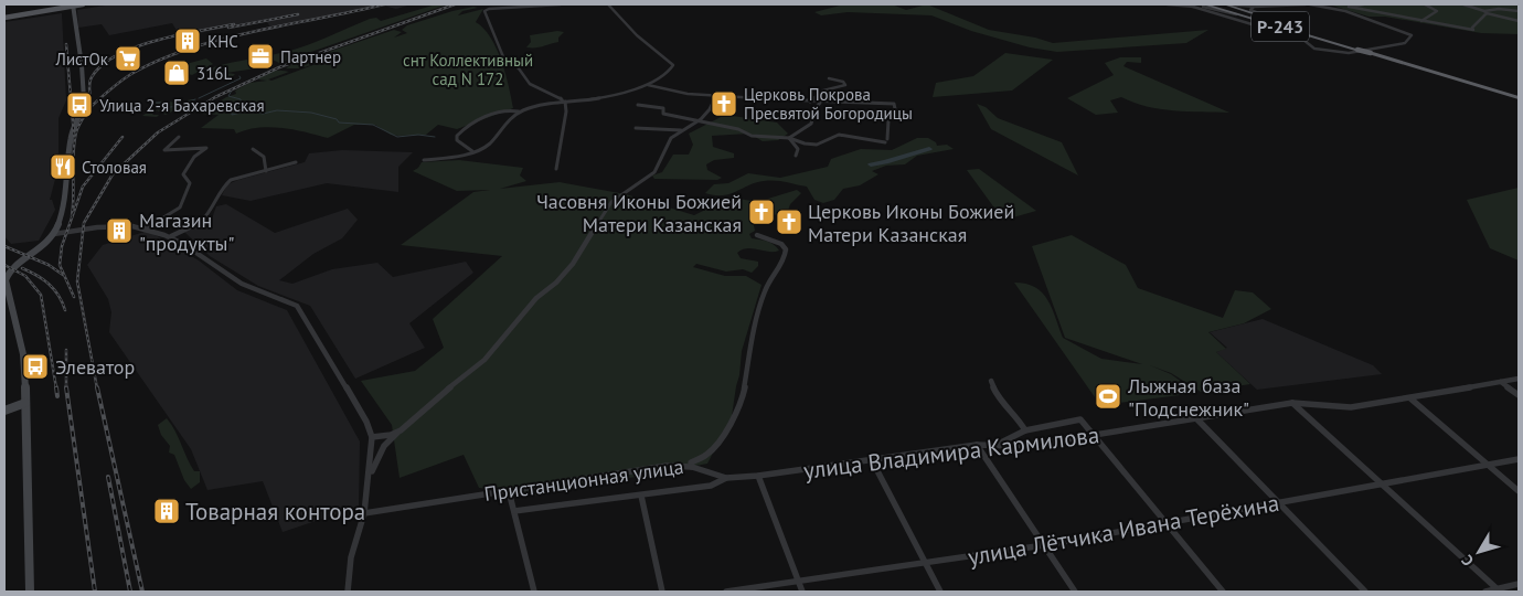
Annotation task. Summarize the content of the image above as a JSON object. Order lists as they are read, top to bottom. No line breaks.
{"streets":{"highway":["Р-243"],"street":["улица Владимира Кармилова","Пристанционная улица","улица Лётчика Ивана Терёхина"]},"parks":["снт Коллективный сад N 172"],"places":{"building":["КНС","Магазин \"продукты\"","Товарная контора"],"office":["Партнер"],"supermarket":["ЛистОк"],"shop":["316L"],"church":["Церковь Покрова Пресвятой Богородицы","Часовня Иконы Божией Матери Казанская","Церковь Иконы Божией Матери Казанская"],"bus stop":["Улица 2-я Бахаревская","Элеватор"],"restaurant":["Столовая"],"sports":["Лыжная база \"Подснежник\""]},"north":"bottom left"}
